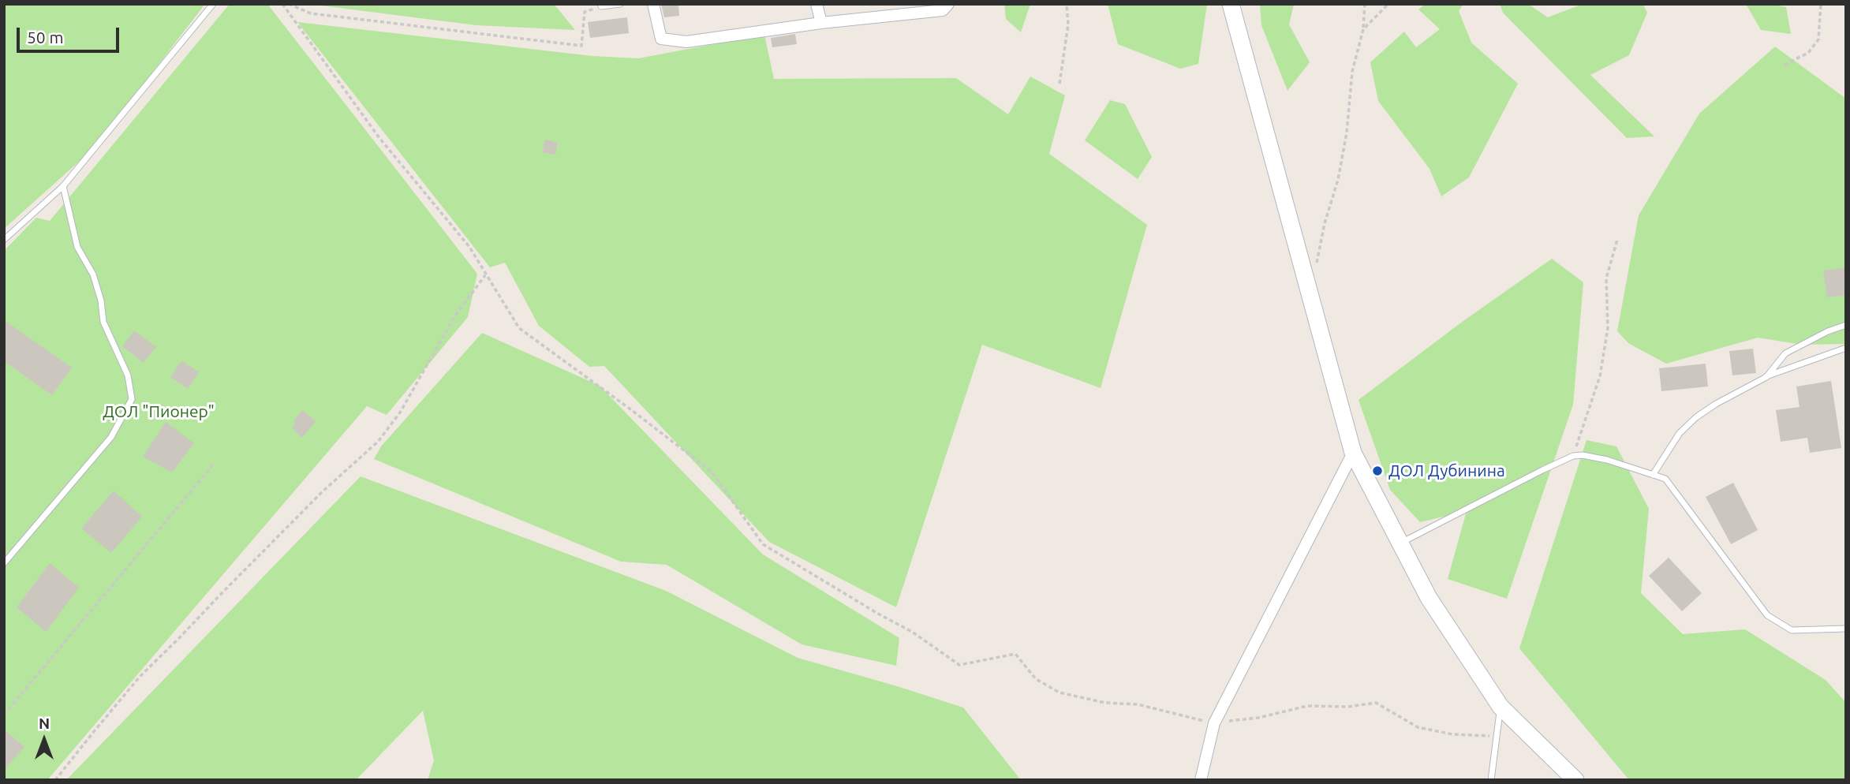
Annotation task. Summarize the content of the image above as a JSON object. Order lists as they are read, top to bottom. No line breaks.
{"parks":["ДОЛ \"Пионер\""],"places":["ДОЛ Дубинина"],"scale_bar":"50 m","north":"top"}
